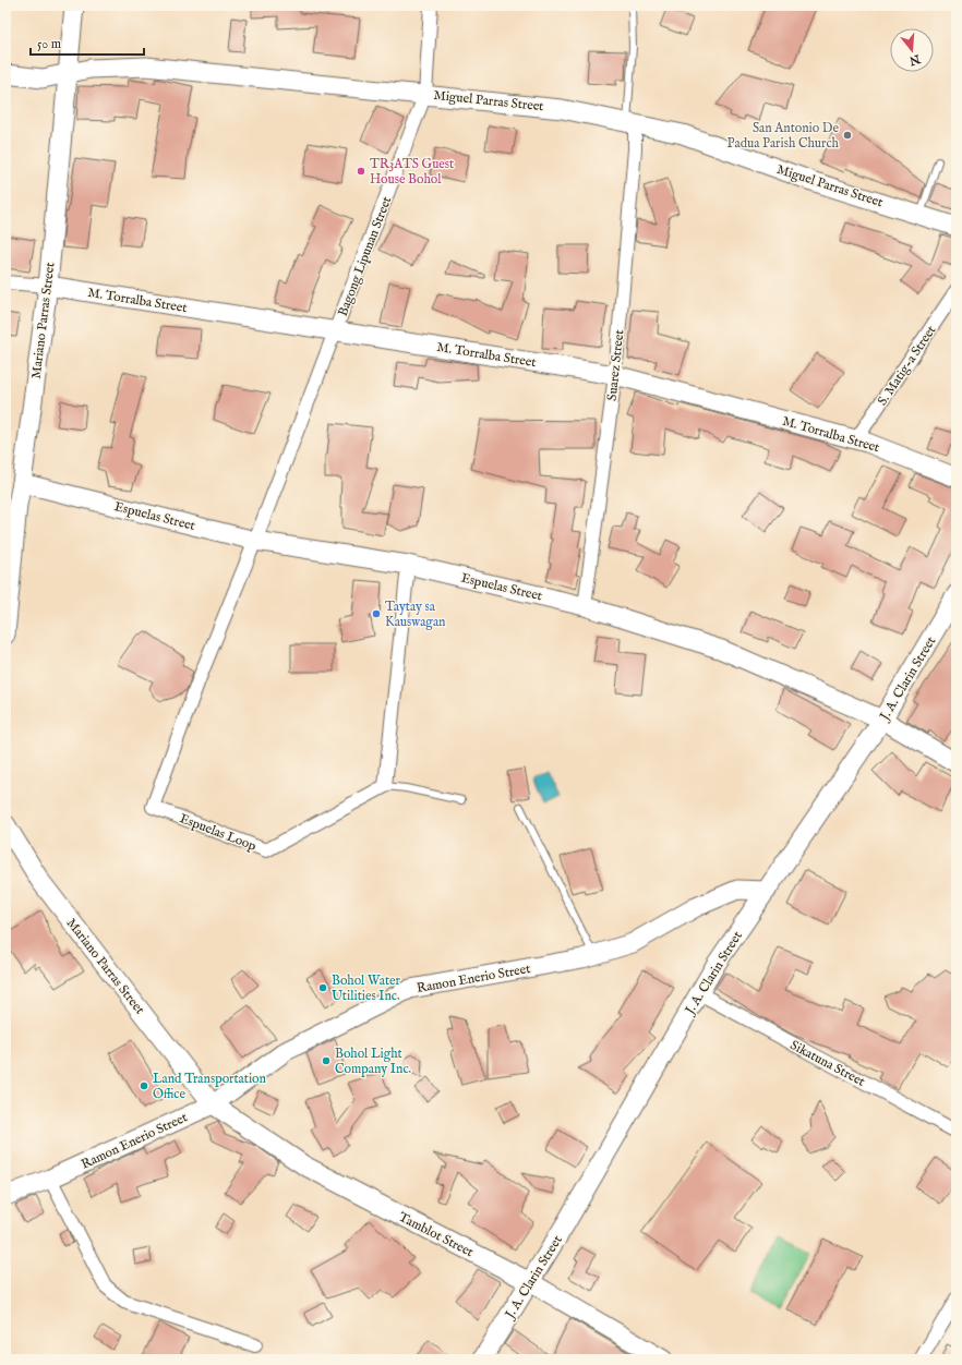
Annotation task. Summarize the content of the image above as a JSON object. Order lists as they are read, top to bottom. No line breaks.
{"streets":{"street":["Miguel Parras Street","Bagong Lipunan Street","M. Torralba Street","Mariano Parras Street","Suarez Street","S. Matig-a Street","Espuelas Street","J. A. Clarin Street","Espuelas Loop","Ramon Enerio Street","Sikatuna Street","Tamblot Street"]},"crossings":[["Miguel Parras Street","Bagong Lipunan Street"],["Miguel Parras Street","Mariano Parras Street"],["Miguel Parras Street","Suarez Street"],["Bagong Lipunan Street","M. Torralba Street"],["Bagong Lipunan Street","Espuelas Street"],["Bagong Lipunan Street","Espuelas Loop"],["M. Torralba Street","Mariano Parras Street"],["M. Torralba Street","Suarez Street"],["M. Torralba Street","S. Matig-a Street"],["Mariano Parras Street","Espuelas Street"],["Mariano Parras Street","Ramon Enerio Street"],["Mariano Parras Street","Tamblot Street"],["Suarez Street","Espuelas Street"],["Espuelas Street","J. A. Clarin Street"],["Espuelas Street","Espuelas Loop"],["J. A. Clarin Street","Ramon Enerio Street"],["J. A. Clarin Street","Sikatuna Street"],["J. A. Clarin Street","Tamblot Street"],["Ramon Enerio Street","Tamblot Street"]],"places":["San Antonio De Padua Parish Church","TR3ATS Guest House Bohol","Taytay sa Kauswagan","Bohol Water Utilities Inc.","Bohol Light Company Inc.","Land Transportation Office"],"scale_bar":"50 m","north":"bottom"}
